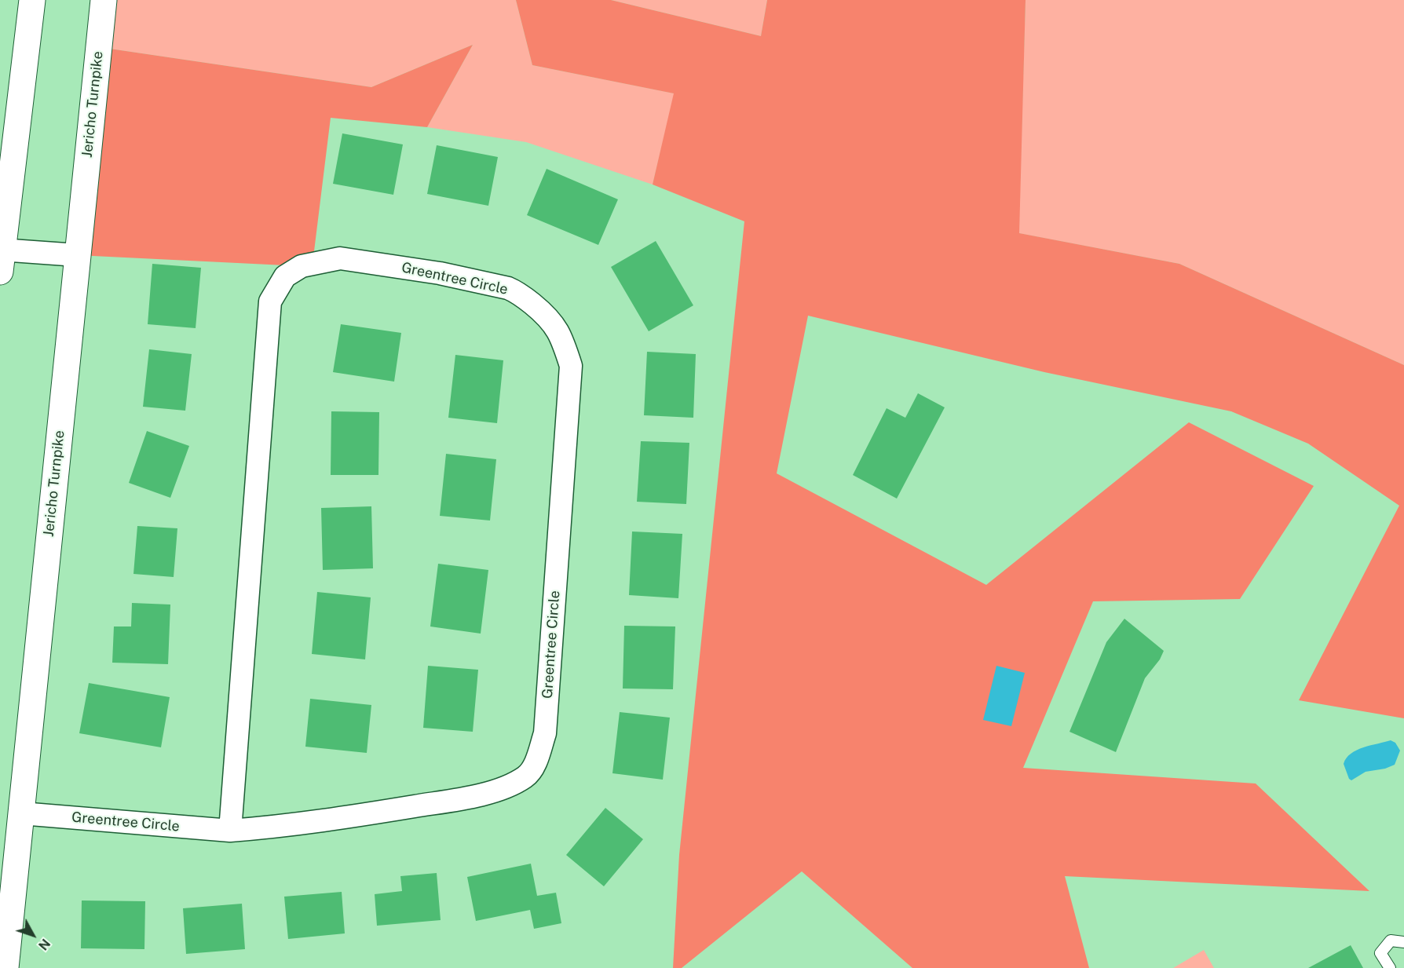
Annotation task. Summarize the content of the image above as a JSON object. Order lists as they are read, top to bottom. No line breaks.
{"streets":{"main road":["Jericho Turnpike"],"street":["Greentree Circle"]},"crossings":[["Jericho Turnpike","Greentree Circle"]],"north":"bottom right"}
